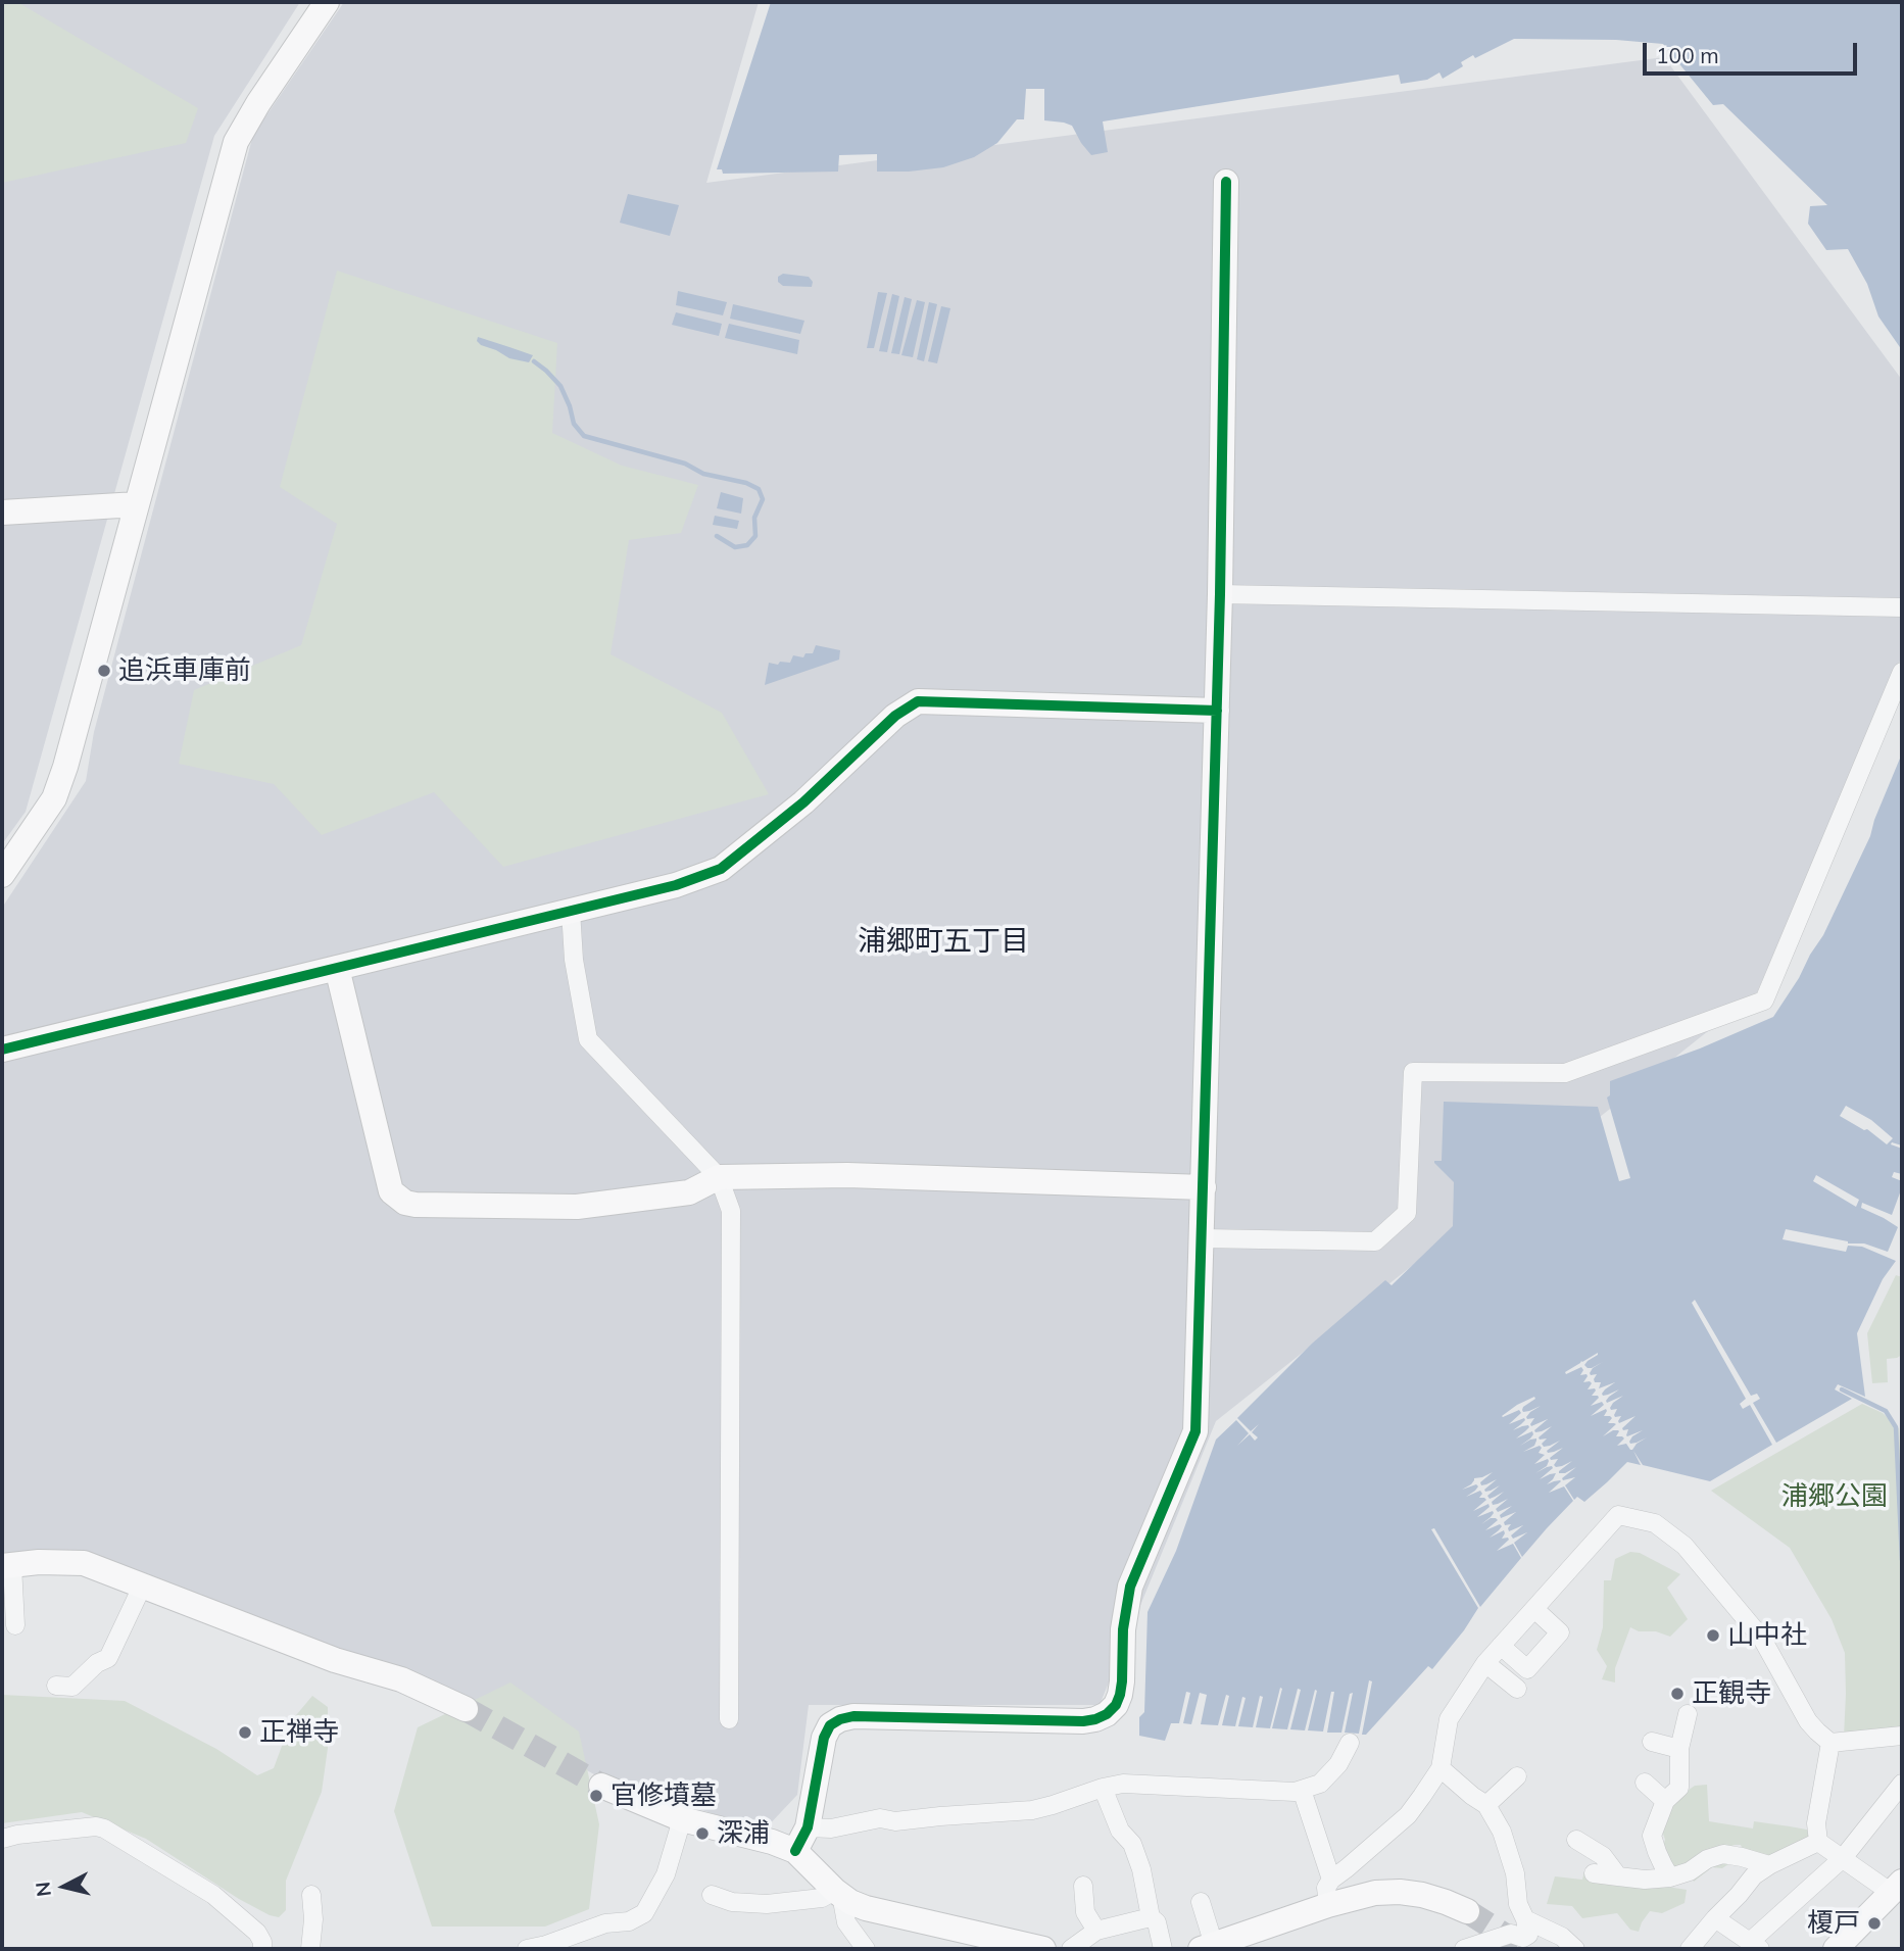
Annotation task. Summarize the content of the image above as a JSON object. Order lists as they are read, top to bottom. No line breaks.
{"districts":["浦郷町五丁目"],"parks":["浦郷公園"],"places":["追浜車庫前","山中社","正観寺","正禅寺","官修墳墓","深浦","榎戸"],"scale_bar":"100 m","north":"left"}
